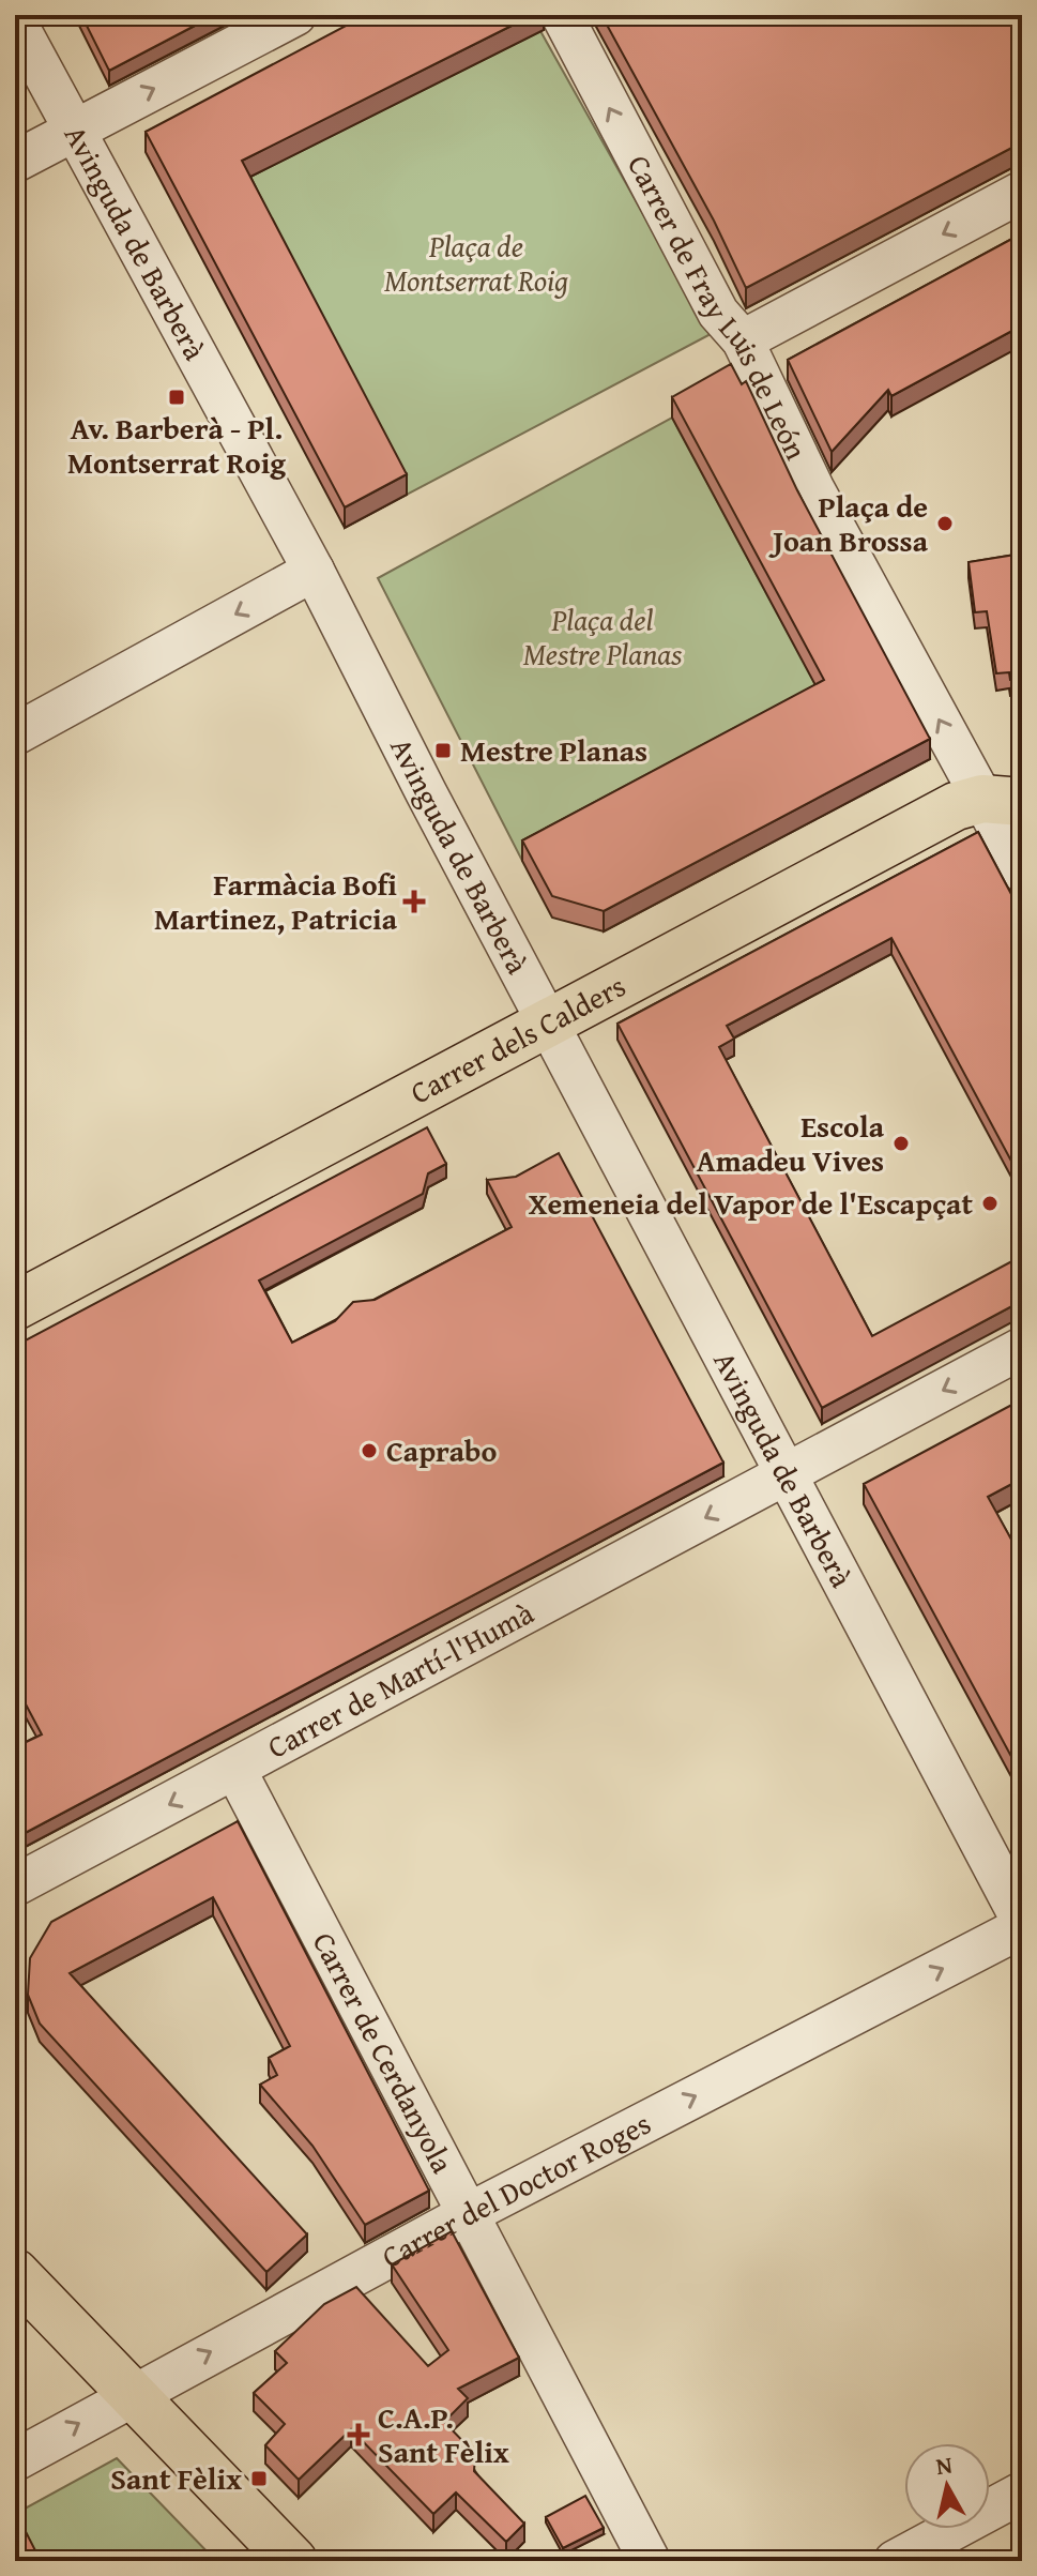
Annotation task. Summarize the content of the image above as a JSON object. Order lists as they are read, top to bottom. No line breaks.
{"streets":{"main road":["Carrer dels Calders"],"street":["Avinguda de Barberà","Carrer de Fray Luis de León","Carrer de Martí-l'Humà","Carrer de Cerdanyola","Carrer del Doctor Roges"]},"crossings":[["Avinguda de Barberà","Carrer dels Calders"],["Avinguda de Barberà","Carrer de Martí-l'Humà"],["Avinguda de Barberà","Carrer del Doctor Roges"],["Carrer de Fray Luis de León","Carrer dels Calders"],["Carrer de Martí-l'Humà","Carrer de Cerdanyola"],["Carrer de Cerdanyola","Carrer del Doctor Roges"]],"one_way":["Carrer de Fray Luis de León","Carrer de Martí-l'Humà","Carrer del Doctor Roges"],"parks":["Plaça de Montserrat Roig","Plaça del Mestre Planas"],"places":{"transit":["Av. Barberà - Pl. Montserrat Roig","Mestre Planas","Sant Fèlix"],"other":["Plaça de Joan Brossa","Escola Amadeu Vives","Xemeneia del Vapor de l'Escapçat","Caprabo"],"health":["Farmàcia Bofi Martinez, Patricia","C.A.P. Sant Fèlix"]},"north":"top"}
